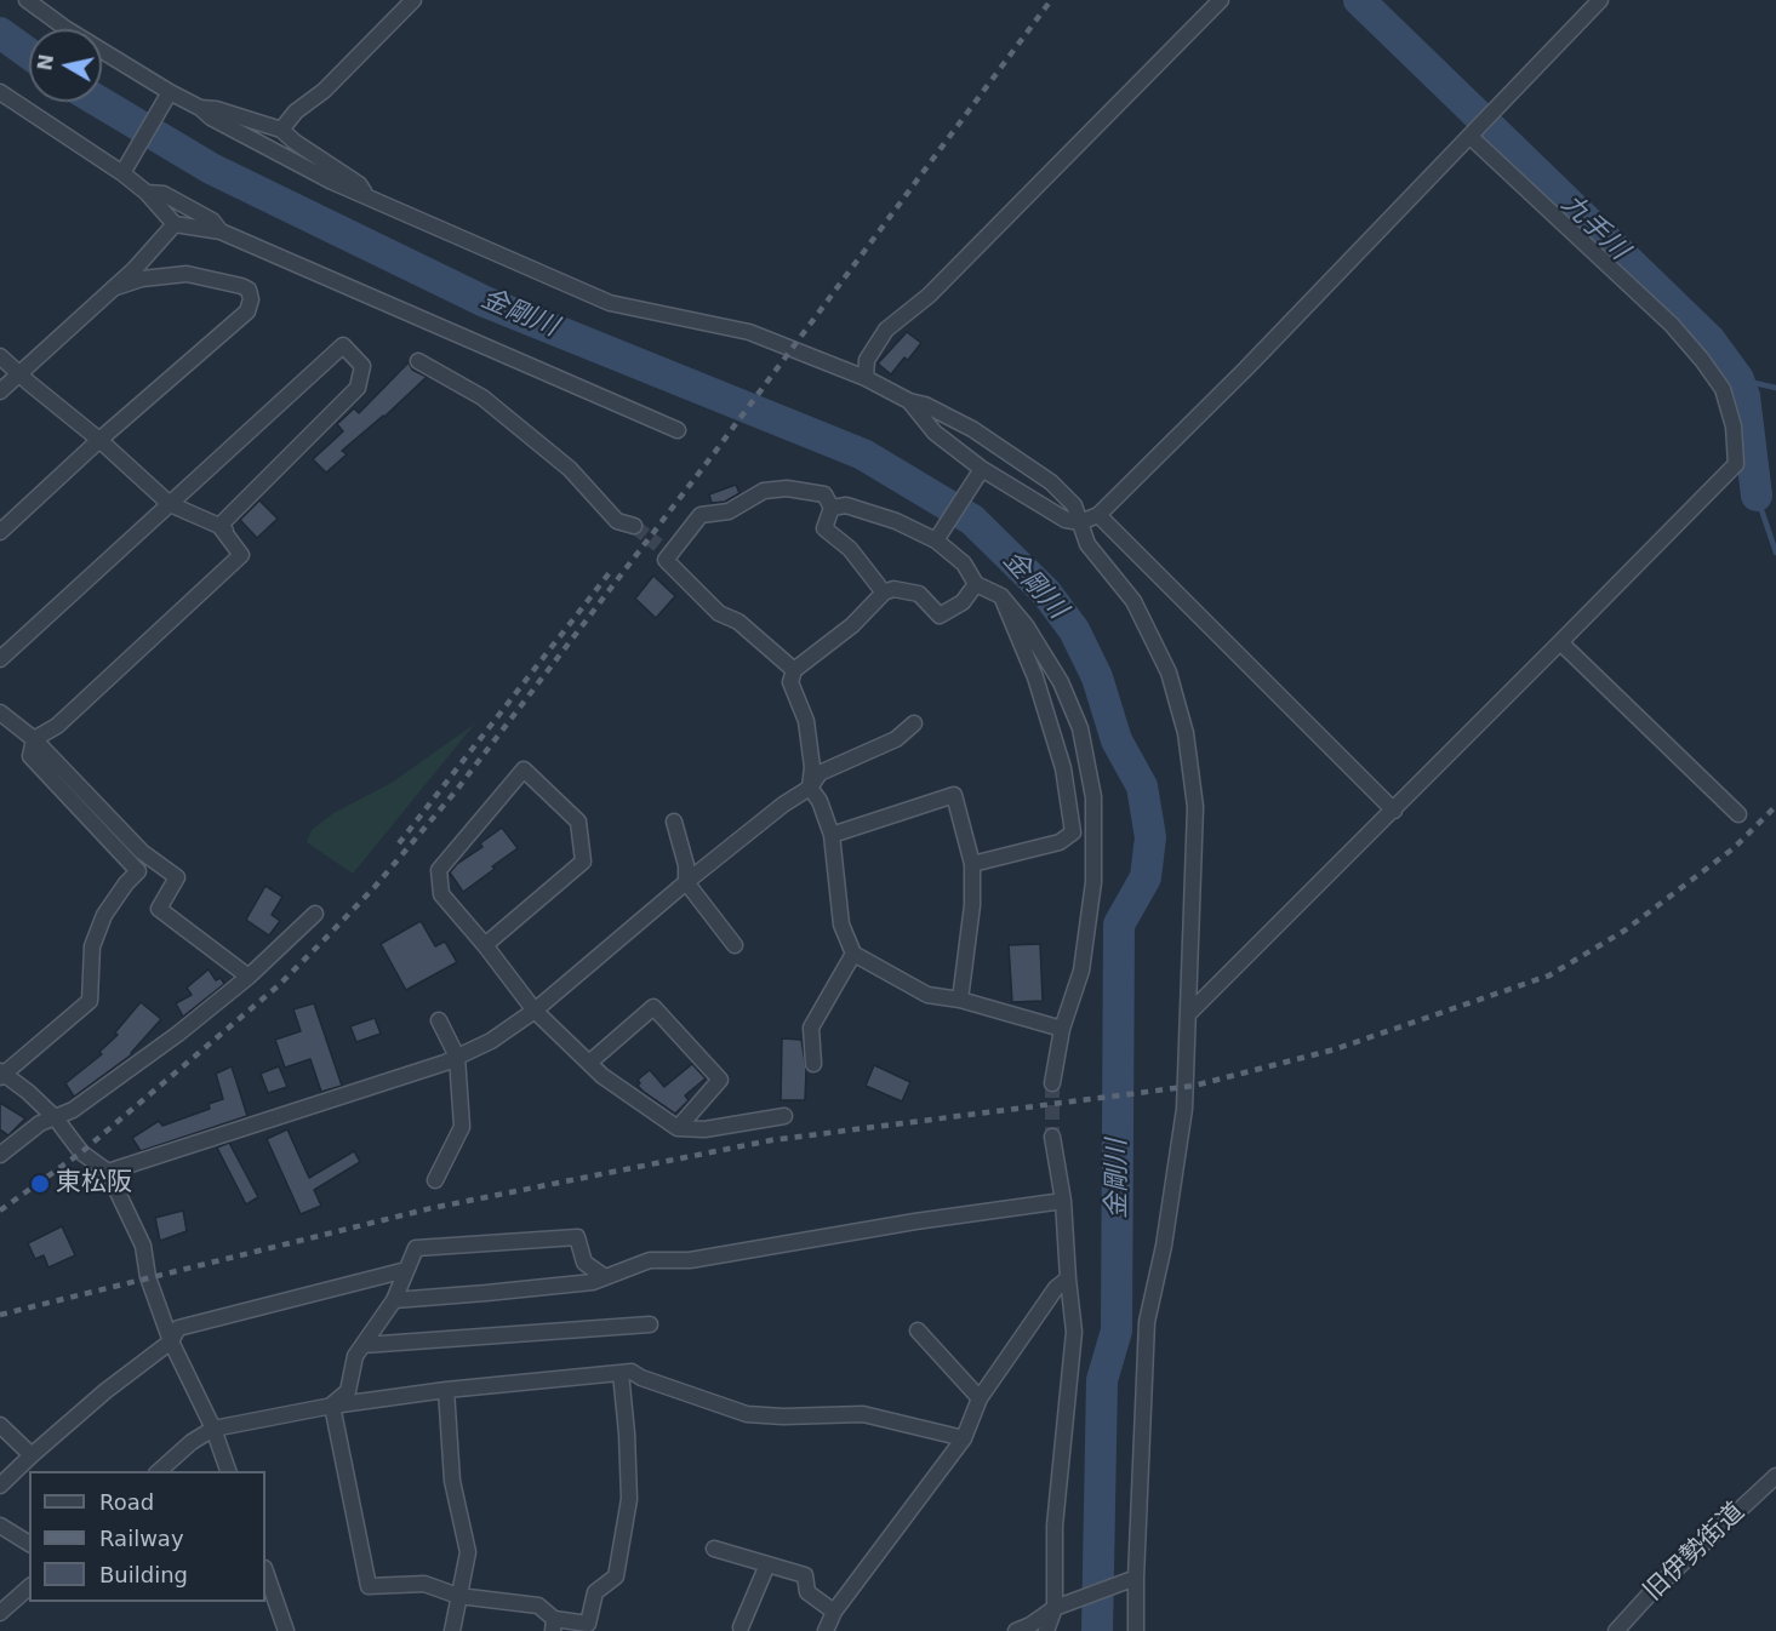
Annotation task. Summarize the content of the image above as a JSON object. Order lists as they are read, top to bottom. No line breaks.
{"streets":{"street":["旧伊勢街道"]},"water":["九手川","金剛川"],"places":["東松阪"],"legend":["Road","Railway","Building"],"north":"left"}
